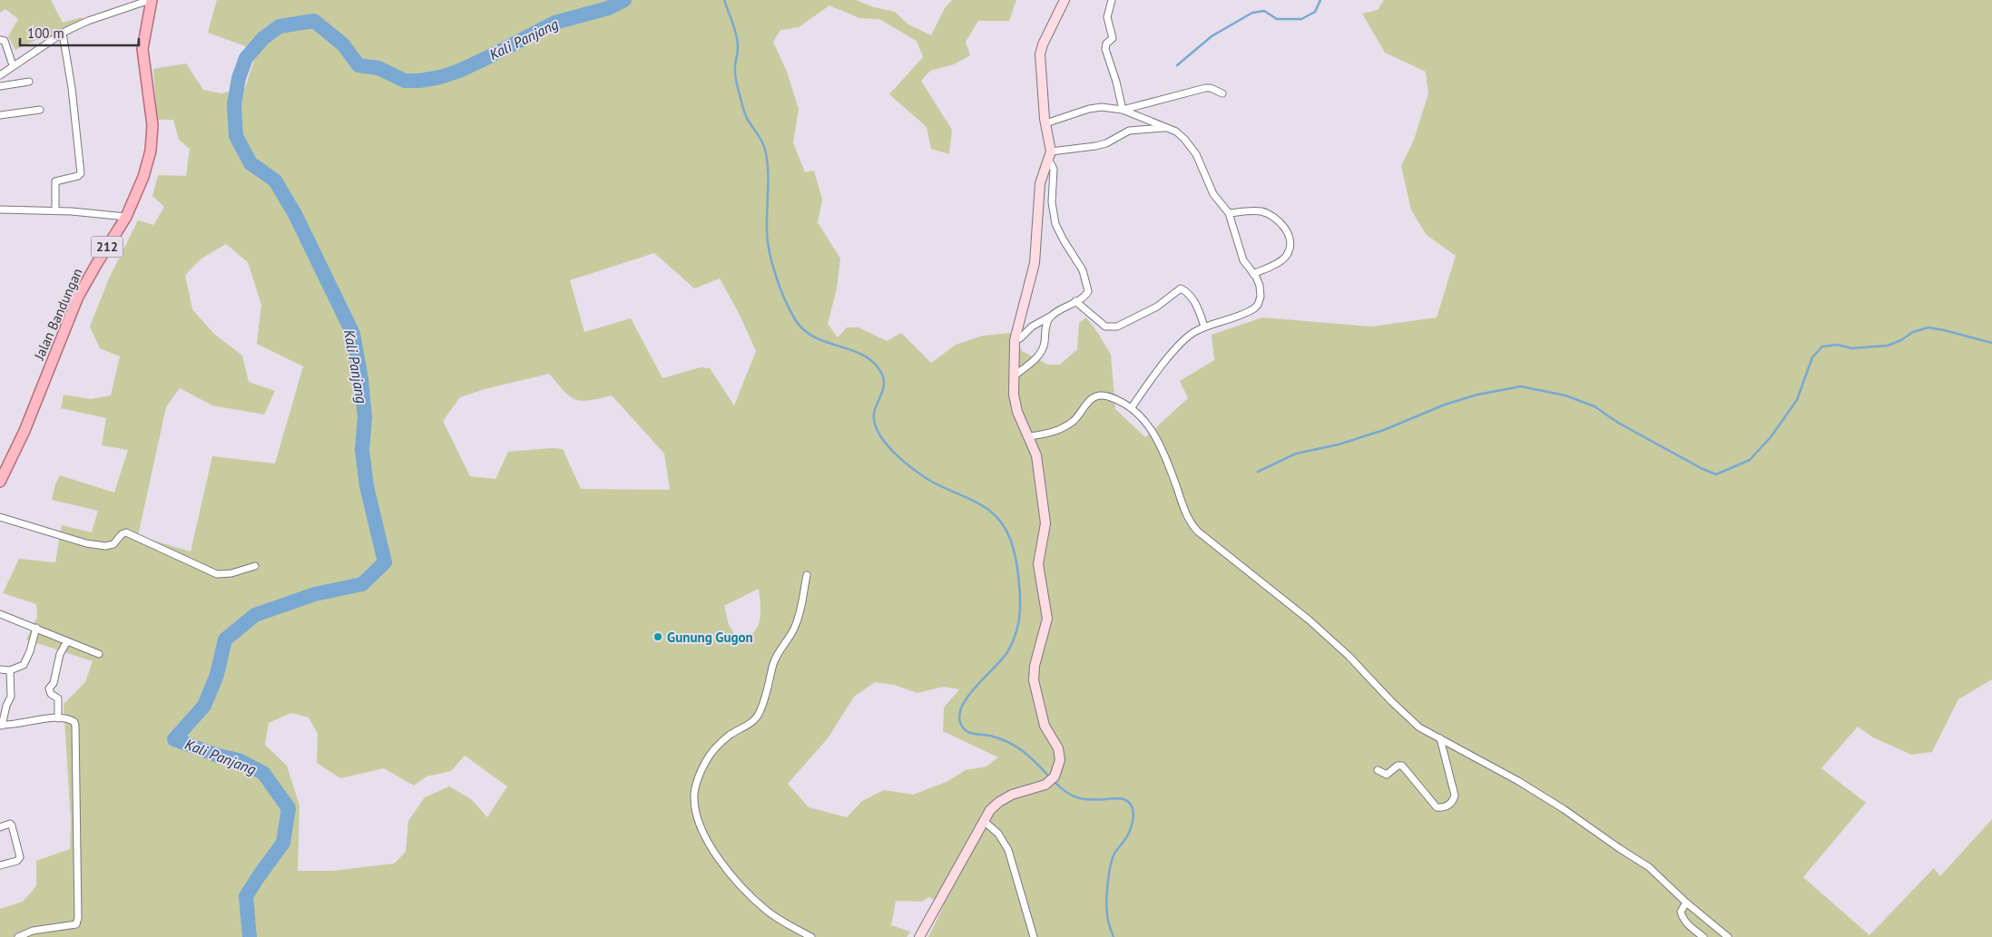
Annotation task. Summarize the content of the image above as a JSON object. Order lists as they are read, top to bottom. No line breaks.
{"streets":{"main road":["212","Jalan Bandungan"]},"water":["Kali Panjang"],"places":["Gunung Gugon"],"scale_bar":"100 m"}
